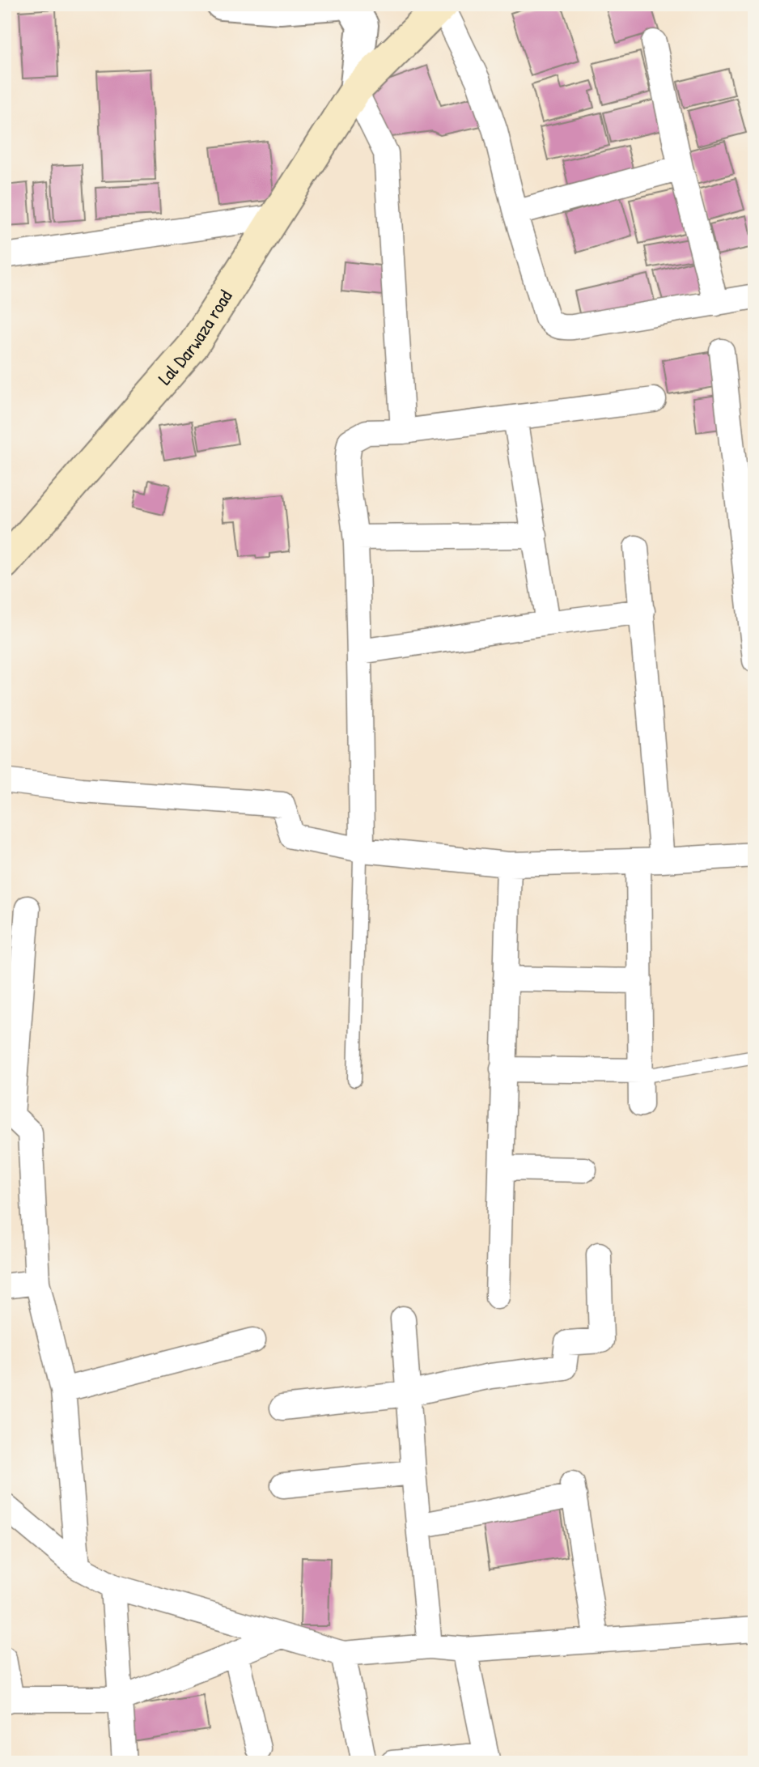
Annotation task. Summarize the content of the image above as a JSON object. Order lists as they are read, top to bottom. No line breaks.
{"streets":{"main road":["Lal Darwaza road"]}}
